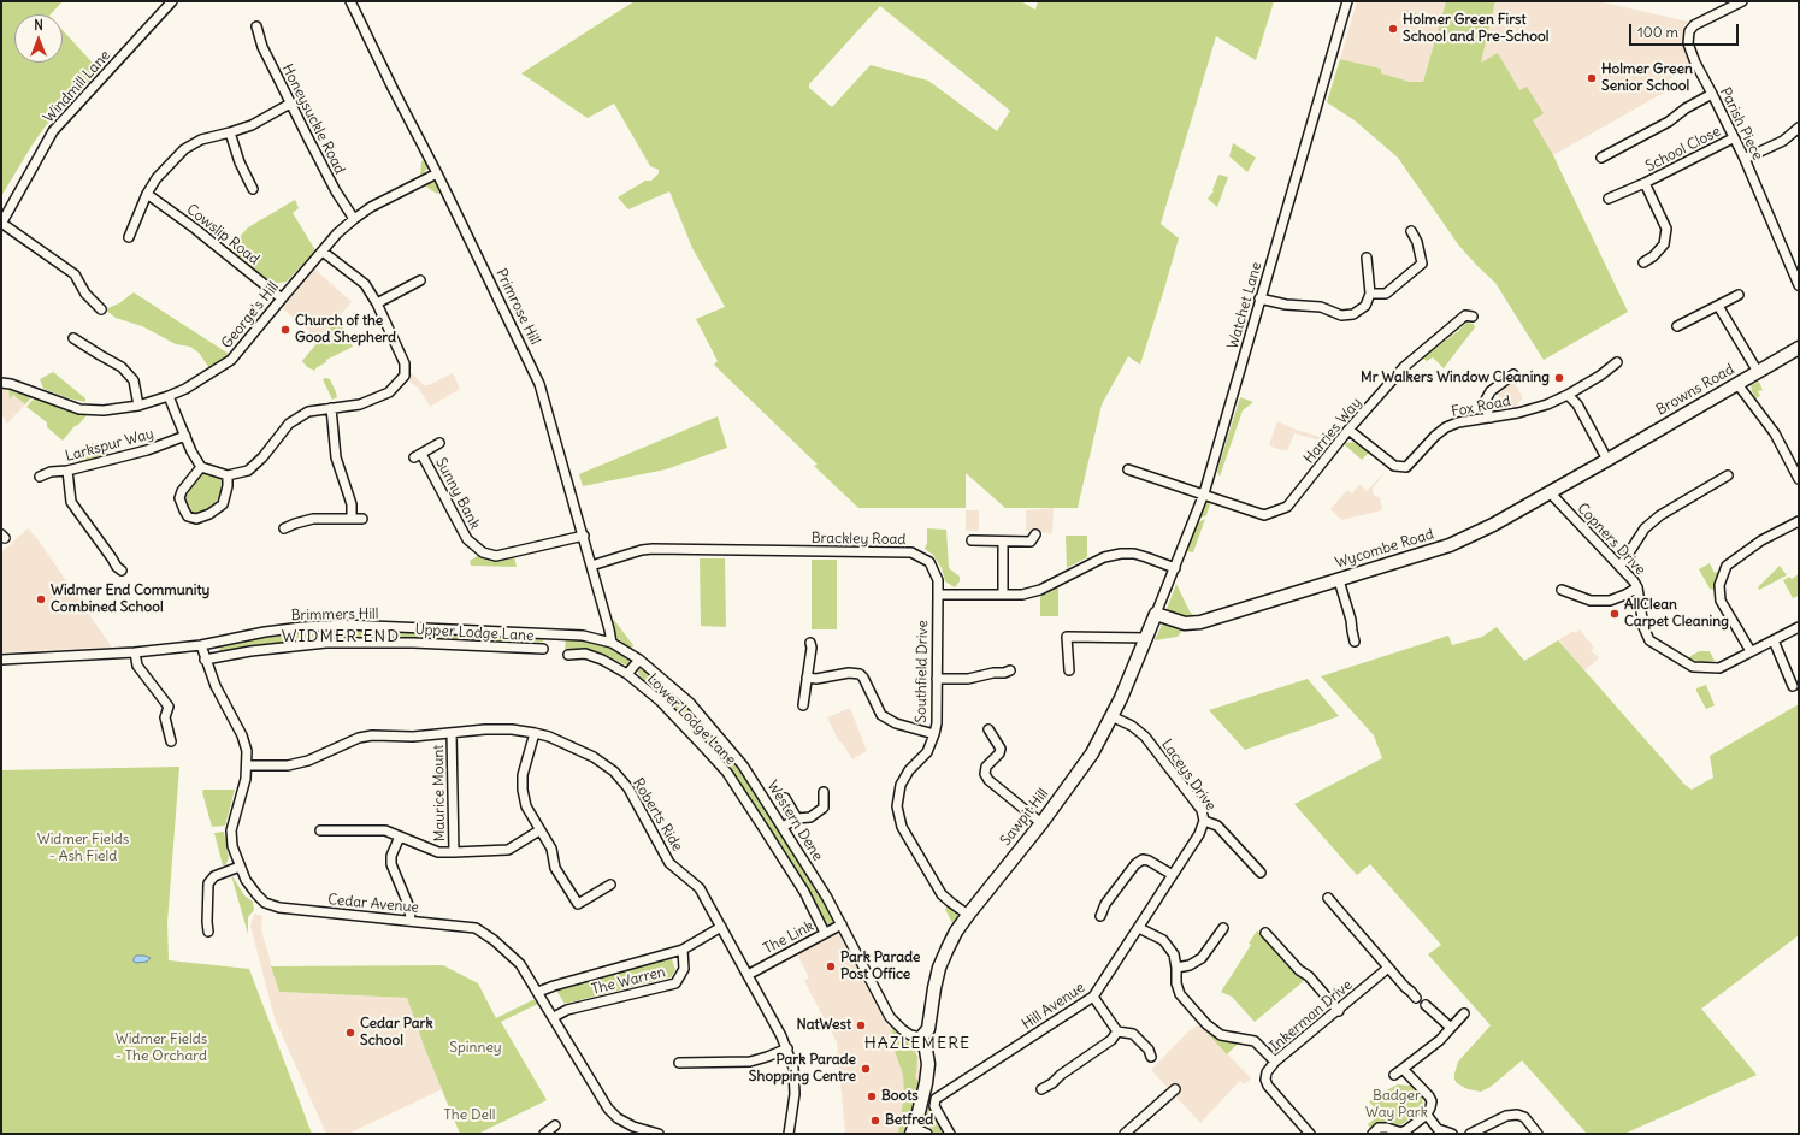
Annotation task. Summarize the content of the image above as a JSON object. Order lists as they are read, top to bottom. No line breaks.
{"streets":{"street":["Windmill Lane","Honeysuckle Road","Parish Piece","School Close","Cowslip Road","Watchet Lane","Primrose Hill","George's Hill","Browns Road","Fox Road","Harries Way","Larkspur Way","Sunny Bank","Brackley Road","Copners Drive","Wycombe Road","Brimmers Hill","Upper Lodge Lane","Southfield Drive","Lower Lodge Lane","Laceys Drive","Maurice Mount","Roberts Ride","Sawpit Hill","Western Dene","Cedar Avenue","The Link","The Warren","Hill Avenue","Inkerman Drive"]},"crossings":[["Honeysuckle Road","George's Hill"],["Parish Piece","School Close"],["Cowslip Road","George's Hill"],["Watchet Lane","Harries Way"],["Watchet Lane","Wycombe Road"],["Watchet Lane","Sawpit Hill"],["Primrose Hill","George's Hill"],["Primrose Hill","Sunny Bank"],["Primrose Hill","Brackley Road"],["Primrose Hill","Brimmers Hill"],["Primrose Hill","Western Dene"],["Browns Road","Wycombe Road"],["Fox Road","Harries Way"],["Brackley Road","Southfield Drive"],["Copners Drive","Wycombe Road"],["Wycombe Road","Sawpit Hill"],["Brimmers Hill","Western Dene"],["Brimmers Hill","Cedar Avenue"],["Upper Lodge Lane","Cedar Avenue"],["Southfield Drive","Sawpit Hill"],["Lower Lodge Lane","Western Dene"],["Lower Lodge Lane","The Link"],["Laceys Drive","Sawpit Hill"],["Laceys Drive","Hill Avenue"],["Maurice Mount","Roberts Ride"],["Roberts Ride","Cedar Avenue"],["Roberts Ride","The Link"],["Roberts Ride","The Warren"],["Sawpit Hill","Western Dene"],["Western Dene","The Link"],["Cedar Avenue","The Warren"]],"districts":["WIDMER END","HAZLEMERE"],"parks":["Widmer Fields - Ash Field","Widmer Fields - The Orchard","Spinney","Badger Way Park","The Dell"],"places":["Holmer Green First School and Pre-School","Holmer Green Senior School","Church of the Good Shepherd","Mr Walkers Window Cleaning","Widmer End Community Combined School","AllClean Carpet Cleaning","Park Parade Post Office","NatWest","Cedar Park School","Park Parade Shopping Centre","Boots","Betfred"],"scale_bar":"100 m","north":"top"}
